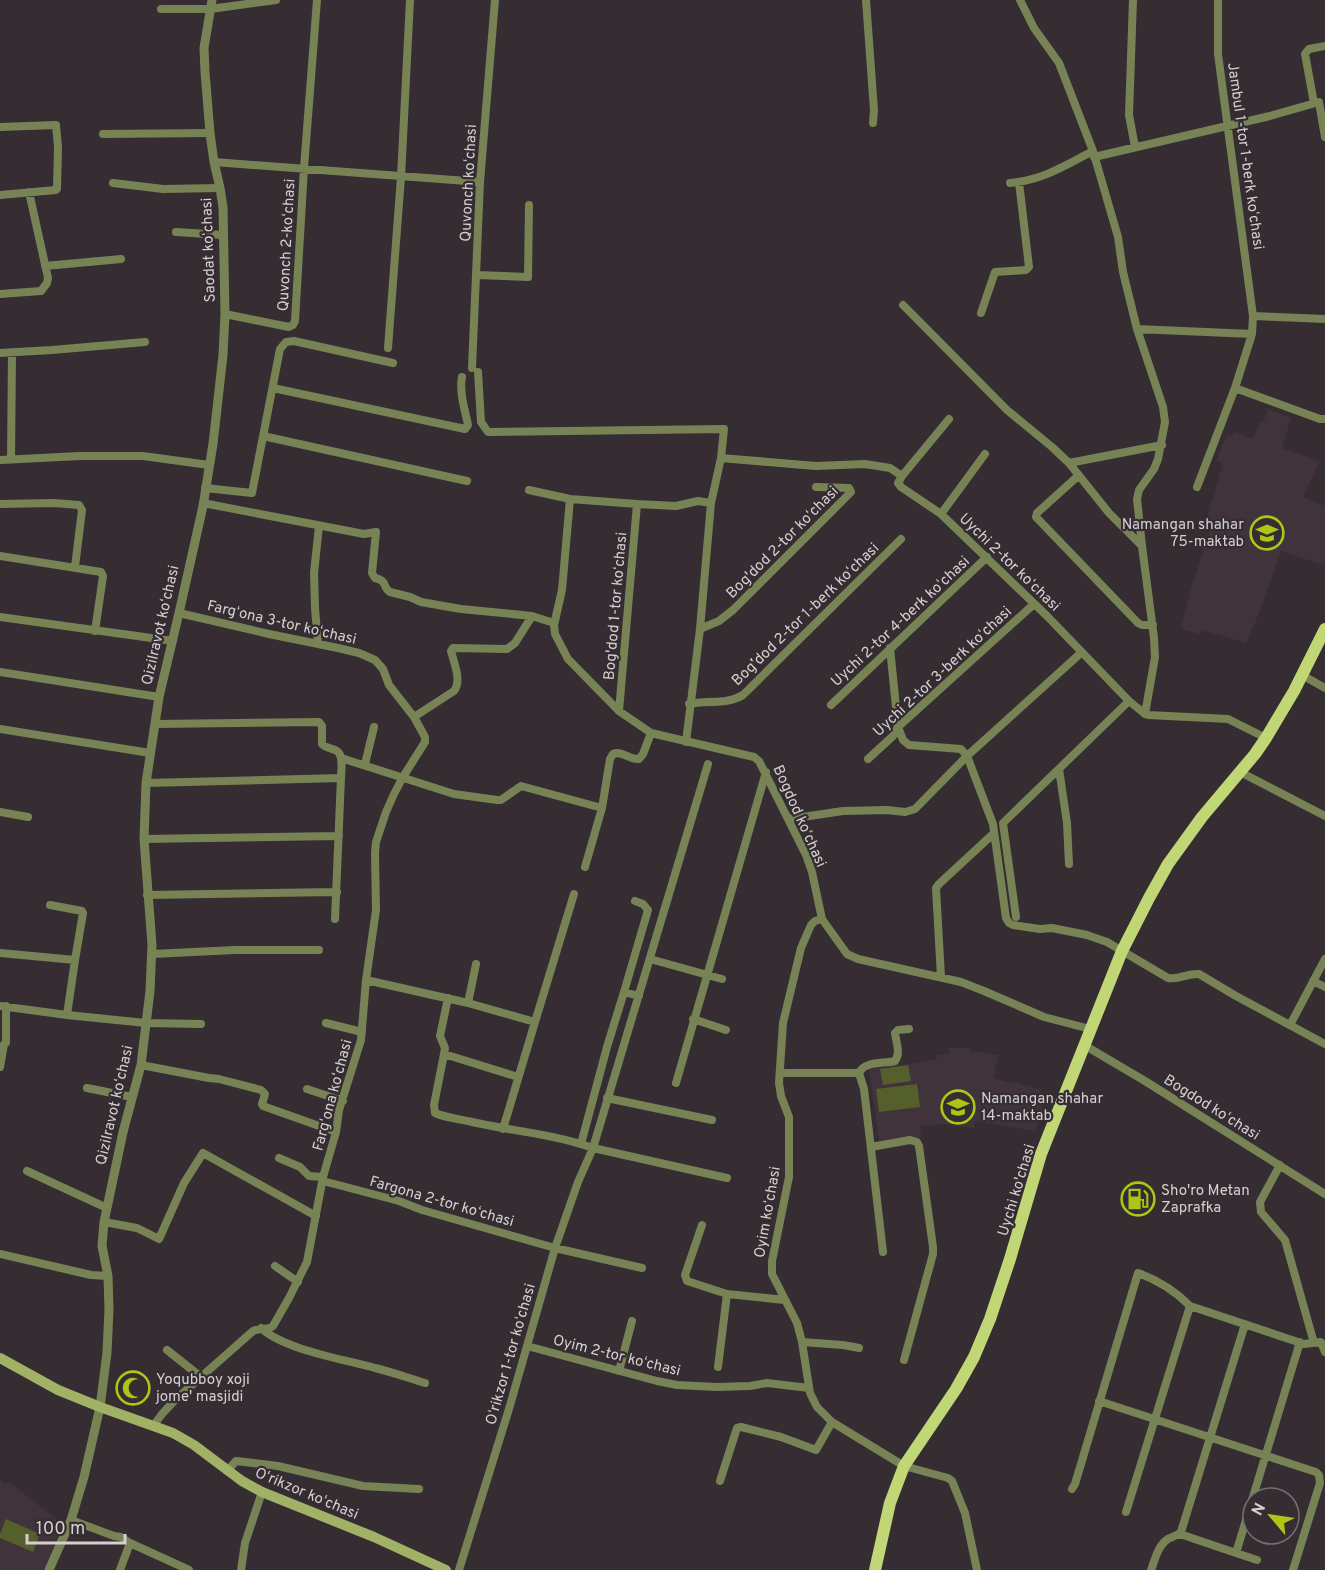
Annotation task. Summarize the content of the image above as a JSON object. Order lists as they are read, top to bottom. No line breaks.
{"streets":{"main road":["Uychi ko'chasi","Oʻrikzor koʻchasi"],"street":["Jambul 1-tor 1-berk koʻchasi","Quvonch koʻchasi","Quvonch 2-koʻchasi","Saodat koʻchasi","Bog'dod 2-tor koʻchasi","Uychi 2-tor koʻchasi","Bog'dod 1-tor koʻchasi","Bogʼdod 2-tor 1-berk koʻchasi","Uychi 2-tor 4-berk koʻchasi","Fargʻona 3-tor koʻchasi","Qizilravot koʻchasi","Uychi 2-tor 3-berk koʻchasi","Bogdod koʻchasi","Fargʻona koʻchasi","Fargona 2-tor koʻchasi","Oyim koʻchasi","Oʻrikzor 1-tor koʻchasi","Oyim 2-tor koʻchasi"]},"crossings":[["Quvonch koʻchasi","Quvonch 2-koʻchasi"],["Quvonch koʻchasi","Bog'dod 2-tor koʻchasi"],["Quvonch 2-koʻchasi","Saodat koʻchasi"],["Saodat koʻchasi","Qizilravot koʻchasi"],["Bog'dod 2-tor koʻchasi","Bogʼdod 2-tor 1-berk koʻchasi"],["Bog'dod 2-tor koʻchasi","Bogdod koʻchasi"],["Uychi 2-tor koʻchasi","Uychi 2-tor 4-berk koʻchasi"],["Uychi 2-tor koʻchasi","Uychi 2-tor 3-berk koʻchasi"],["Bog'dod 1-tor koʻchasi","Bogdod koʻchasi"],["Fargʻona 3-tor koʻchasi","Qizilravot koʻchasi"],["Fargʻona 3-tor koʻchasi","Fargʻona koʻchasi"],["Qizilravot koʻchasi","Oʻrikzor koʻchasi"],["Bogdod koʻchasi","Uychi ko'chasi"],["Bogdod koʻchasi","Oyim koʻchasi"],["Fargʻona koʻchasi","Fargona 2-tor koʻchasi"],["Fargʻona koʻchasi","Oʻrikzor koʻchasi"],["Uychi ko'chasi","Oyim koʻchasi"],["Fargona 2-tor koʻchasi","Oʻrikzor 1-tor koʻchasi"],["Oyim koʻchasi","Oyim 2-tor koʻchasi"],["Oʻrikzor 1-tor koʻchasi","Oyim 2-tor koʻchasi"]],"places":{"school or university":["Namangan shahar 75-maktab","Namangan shahar 14-maktab"],"fuel station":["Sho'ro Metan Zaprafka"],"mosque":["Yoqubboy xoji jome' masjidi"]},"scale_bar":"100 m","north":"top left"}
